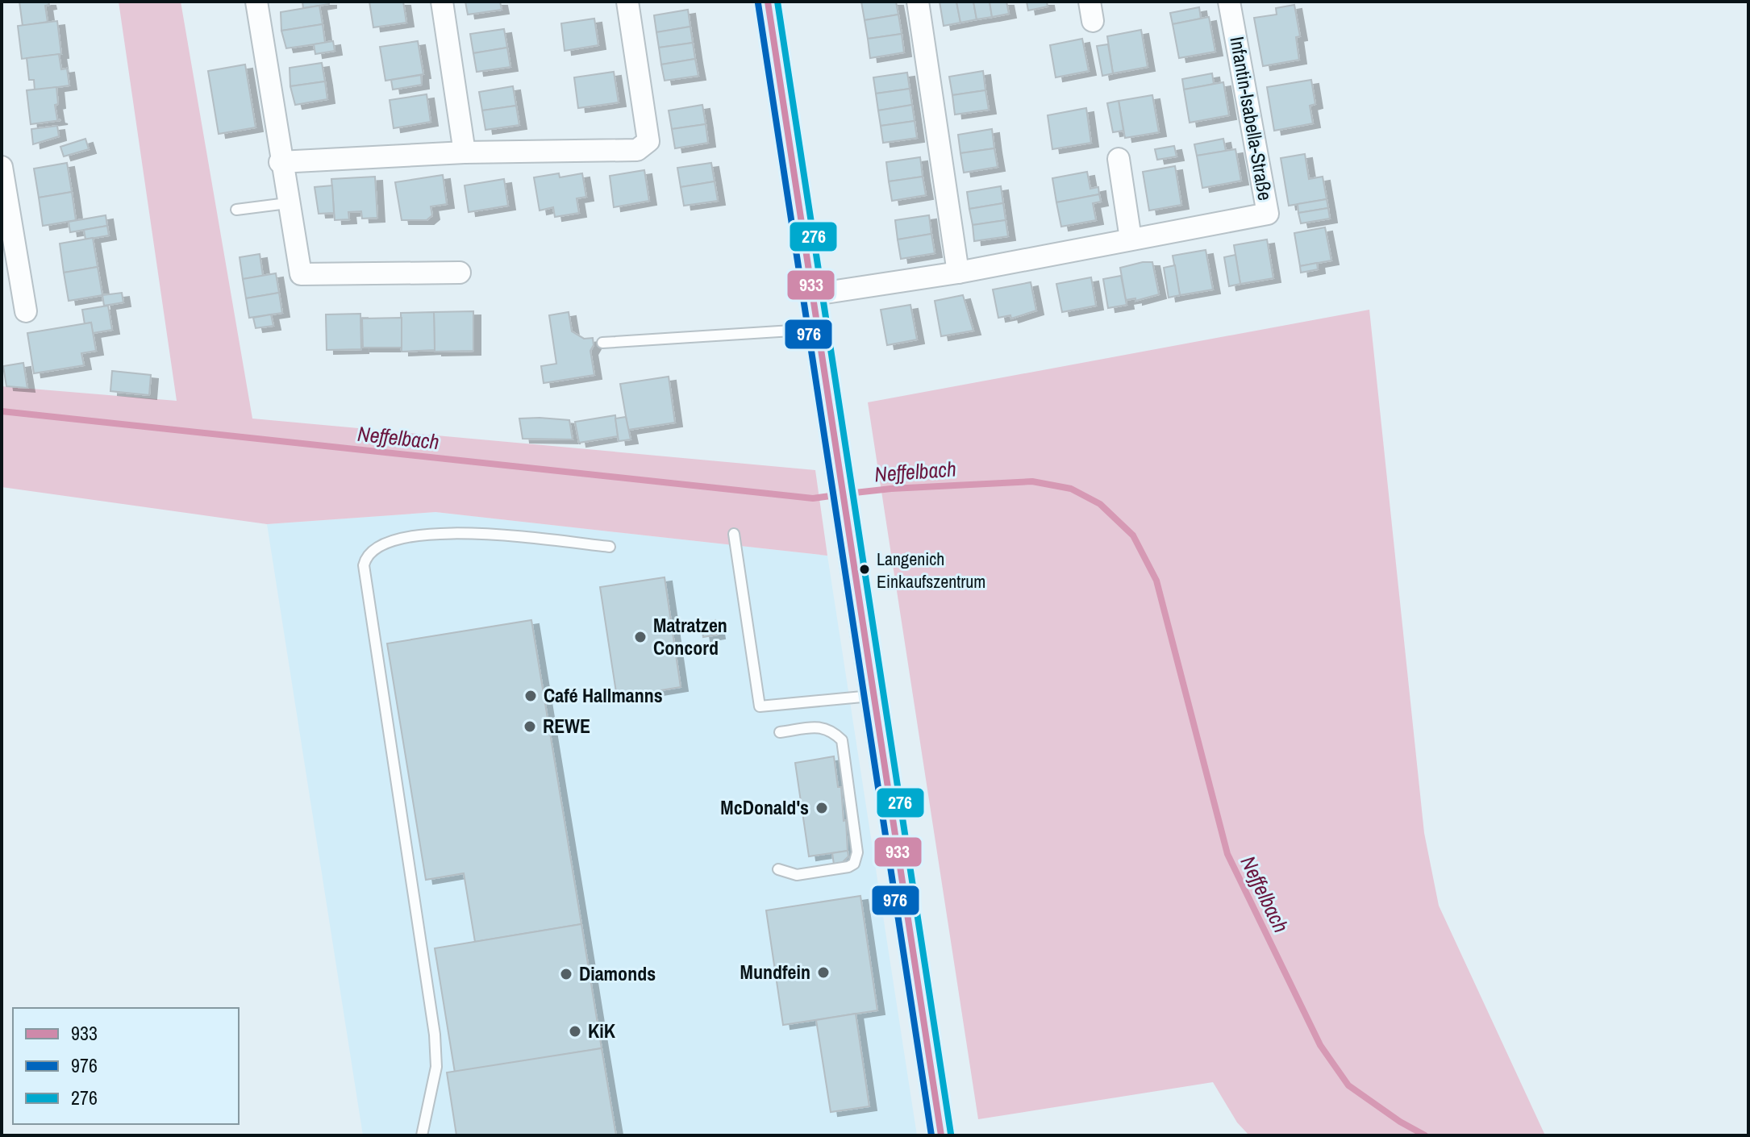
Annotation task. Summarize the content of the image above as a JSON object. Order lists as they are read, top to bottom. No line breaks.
{"streets":{"street":["Infantin-Isabella-Straße"]},"water":["Neffelbach"],"places":["Langenich Einkaufszentrum","Matratzen Concord","Café Hallmanns","REWE","McDonald's","Mundfein","Diamonds","KiK"],"lines":["transit line 933","transit line 276","transit line 976"],"legend":["933","976","276"]}
